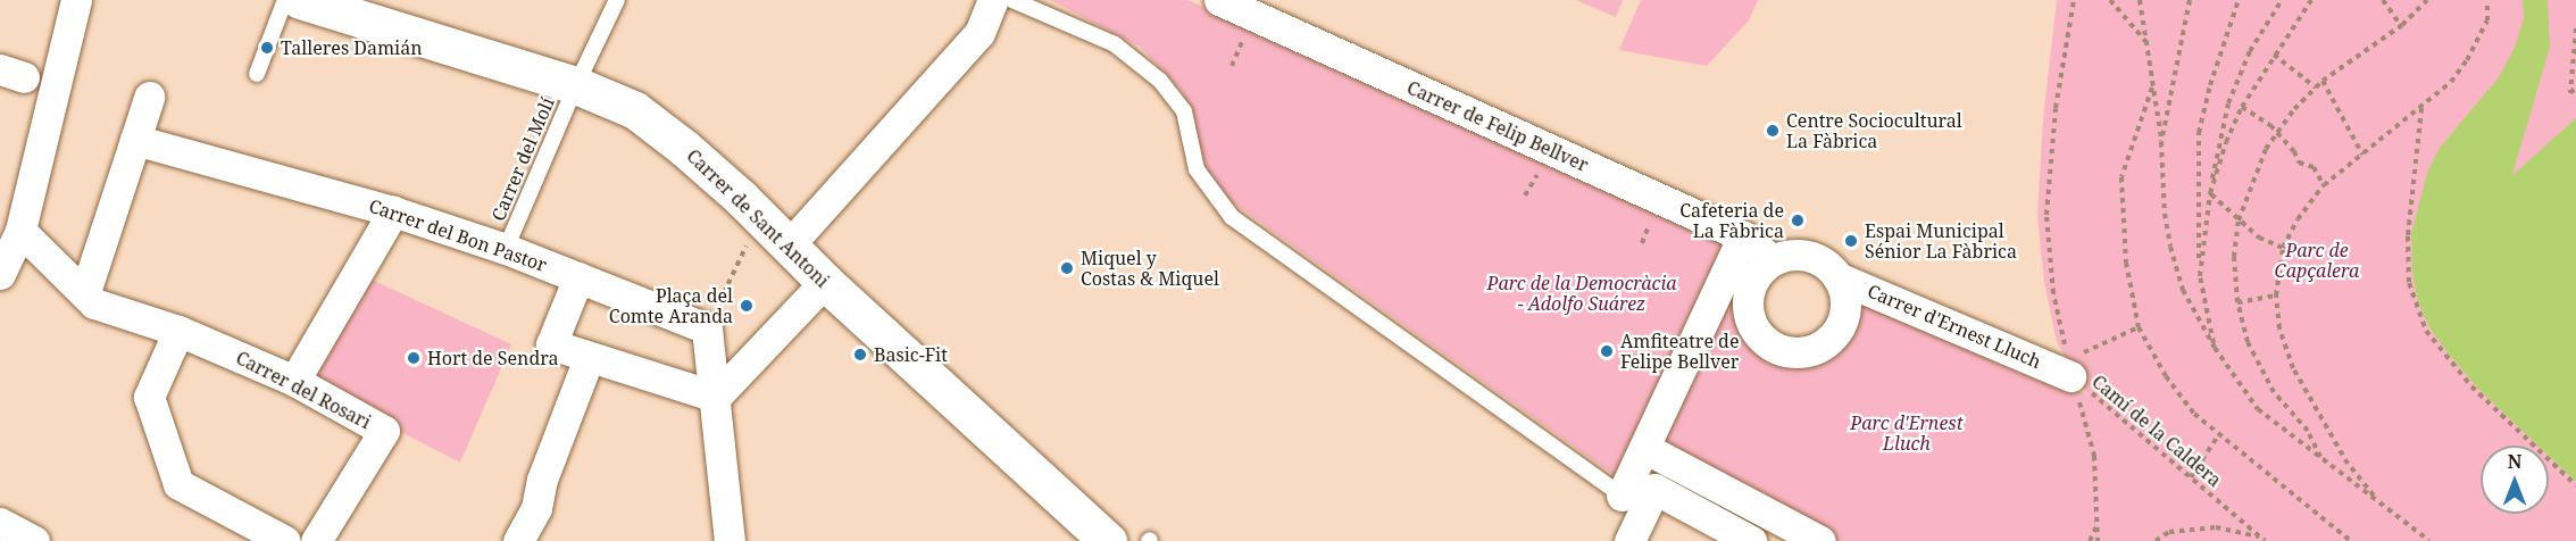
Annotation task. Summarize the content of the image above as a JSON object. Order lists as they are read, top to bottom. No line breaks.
{"streets":{"street":["Carrer de Felip Bellver","Carrer de Sant Antoni","Carrer del Bon Pastor","Carrer d'Ernest Lluch","Carrer del Rosari"],"lane":["Carrer del Molí"],"path":["Camí de la Caldera"]},"crossings":[["Carrer de Felip Bellver","Carrer d'Ernest Lluch"],["Carrer del Molí","Carrer de Sant Antoni"],["Carrer del Molí","Carrer del Bon Pastor"],["Carrer d'Ernest Lluch","Camí de la Caldera"]],"parks":["Parc de Capçalera","Parc de la Democràcia - Adolfo Suárez","Parc d'Ernest Lluch"],"places":["Talleres Damián","Centre Sociocultural La Fàbrica","Cafeteria de La Fàbrica","Espai Municipal Sénior La Fàbrica","Miquel y Costas & Miquel","Plaça del Comte Aranda","Amfiteatre de Felipe Bellver","Basic-Fit","Hort de Sendra"],"north":"top"}
